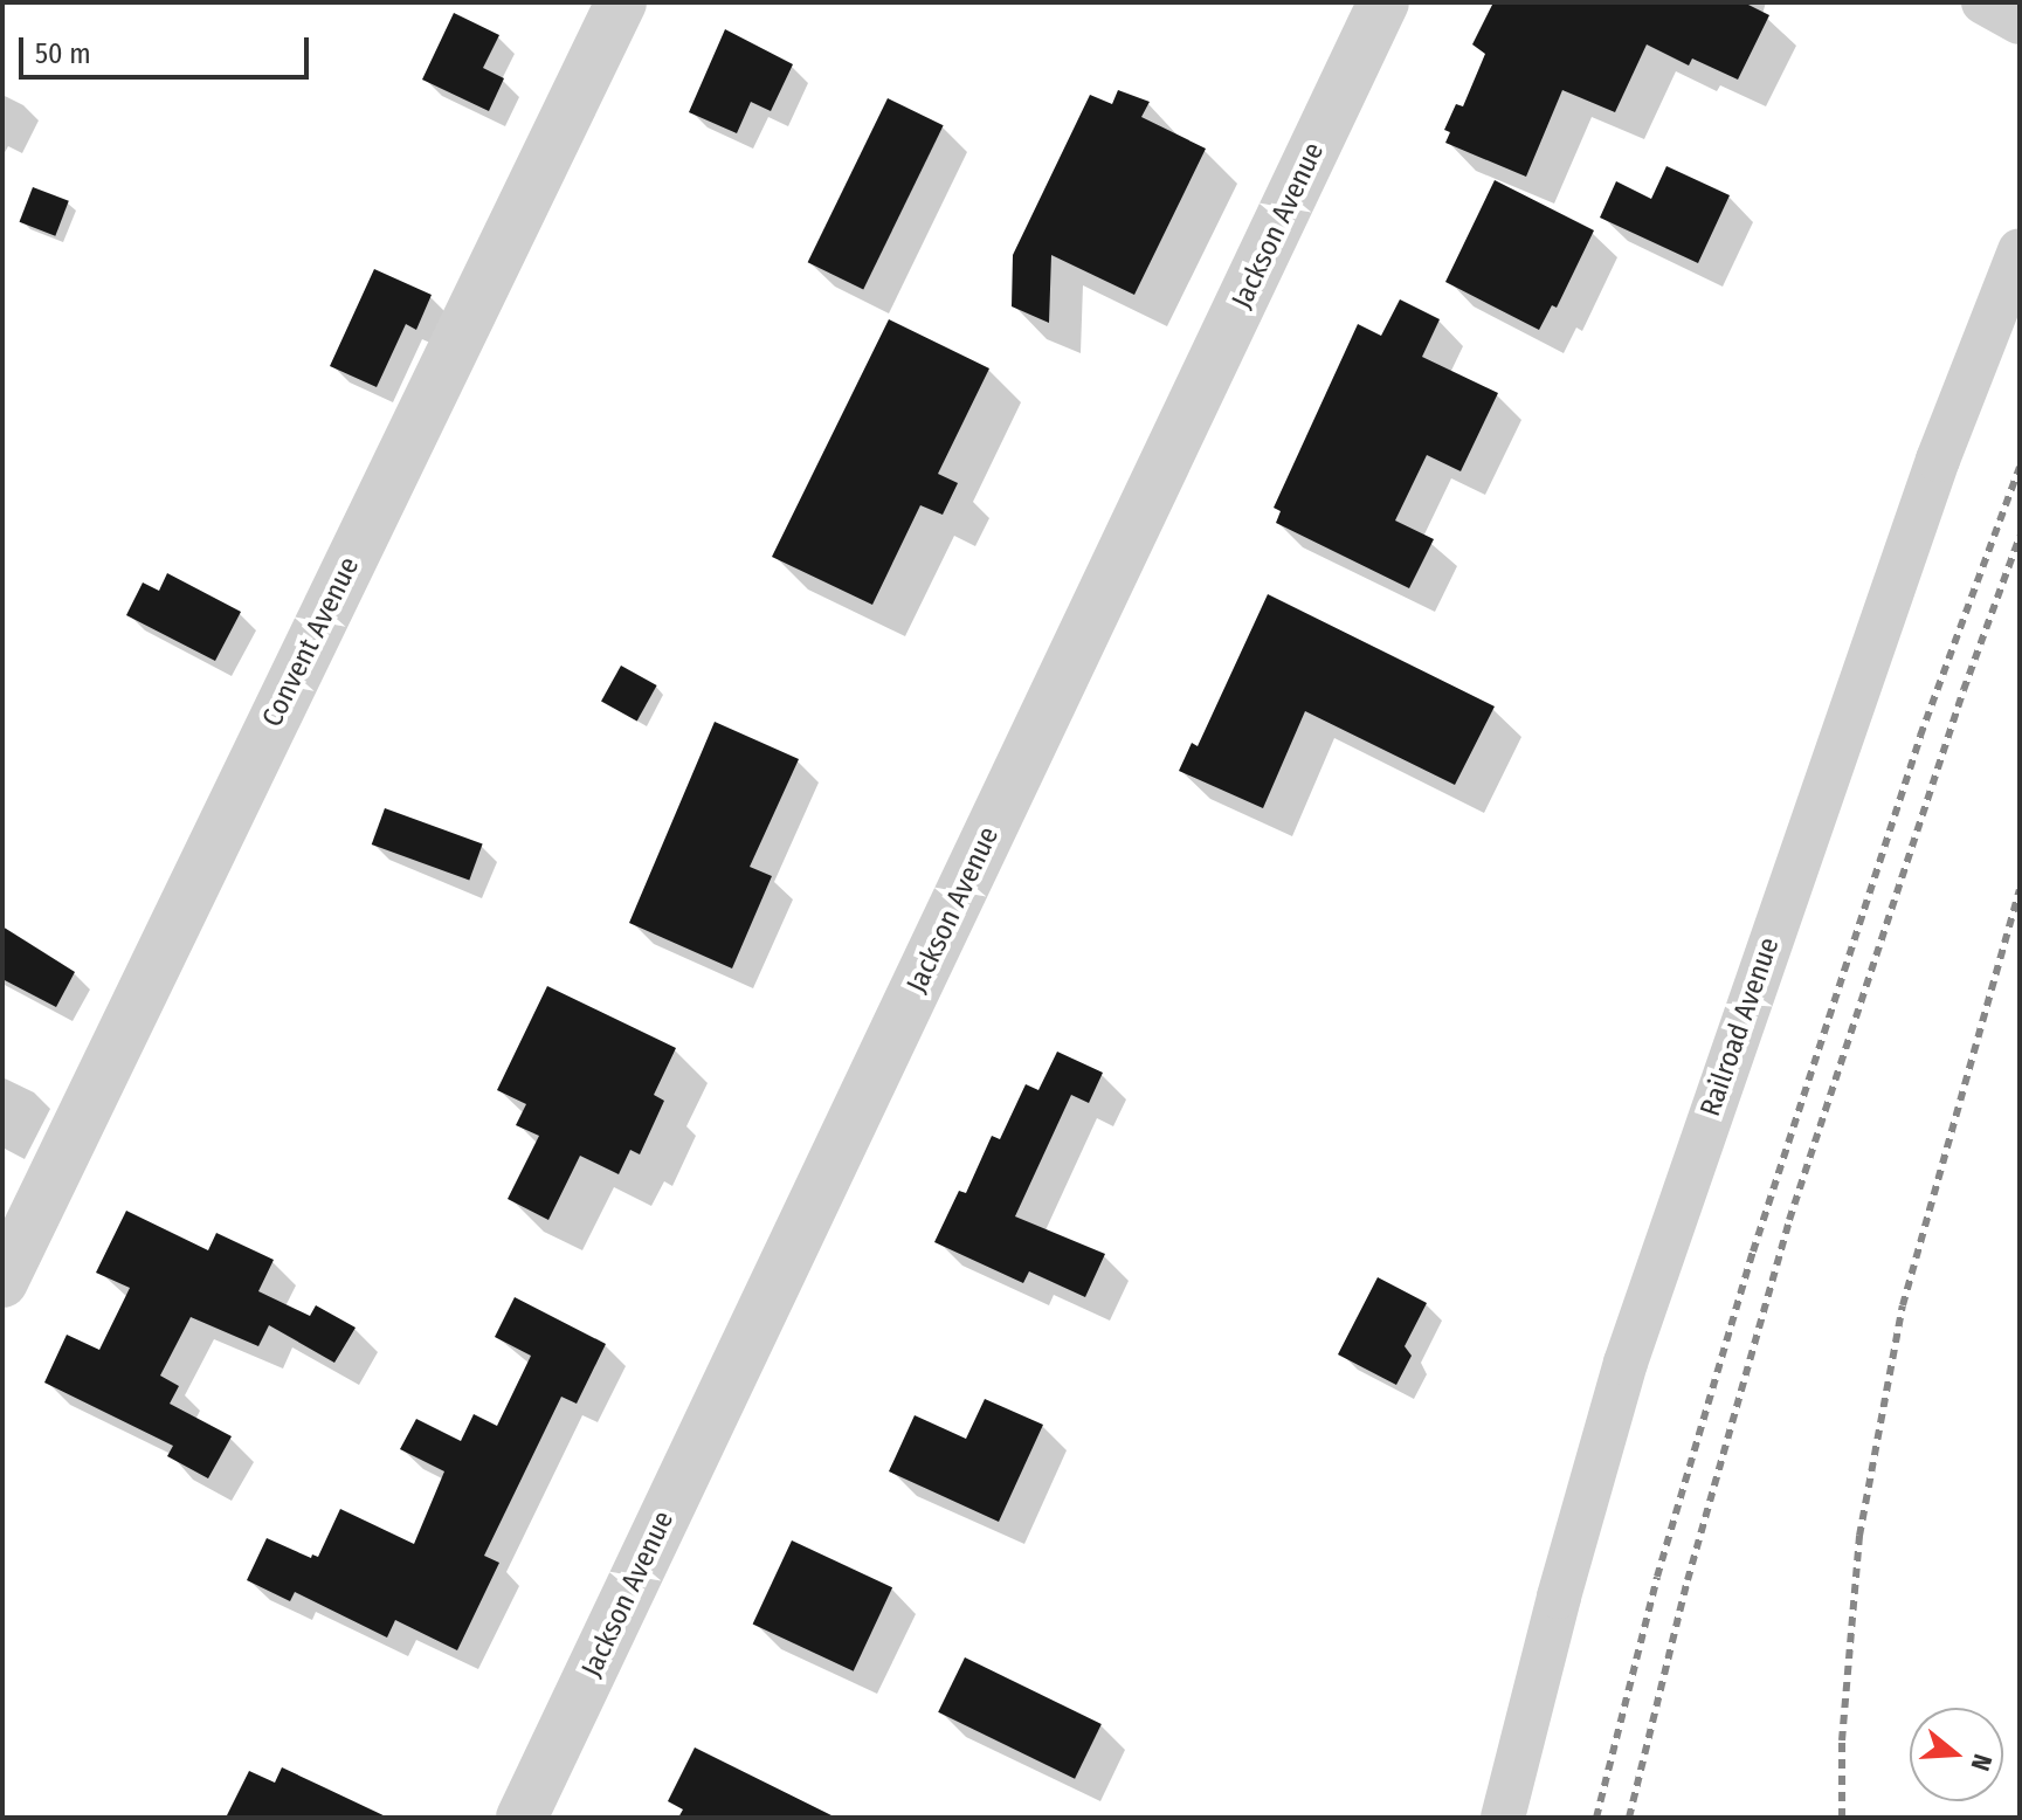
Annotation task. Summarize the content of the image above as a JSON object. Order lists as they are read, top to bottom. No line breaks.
{"streets":{"street":["Jackson Avenue","Convent Avenue","Railroad Avenue"]},"scale_bar":"50 m","north":"right"}
